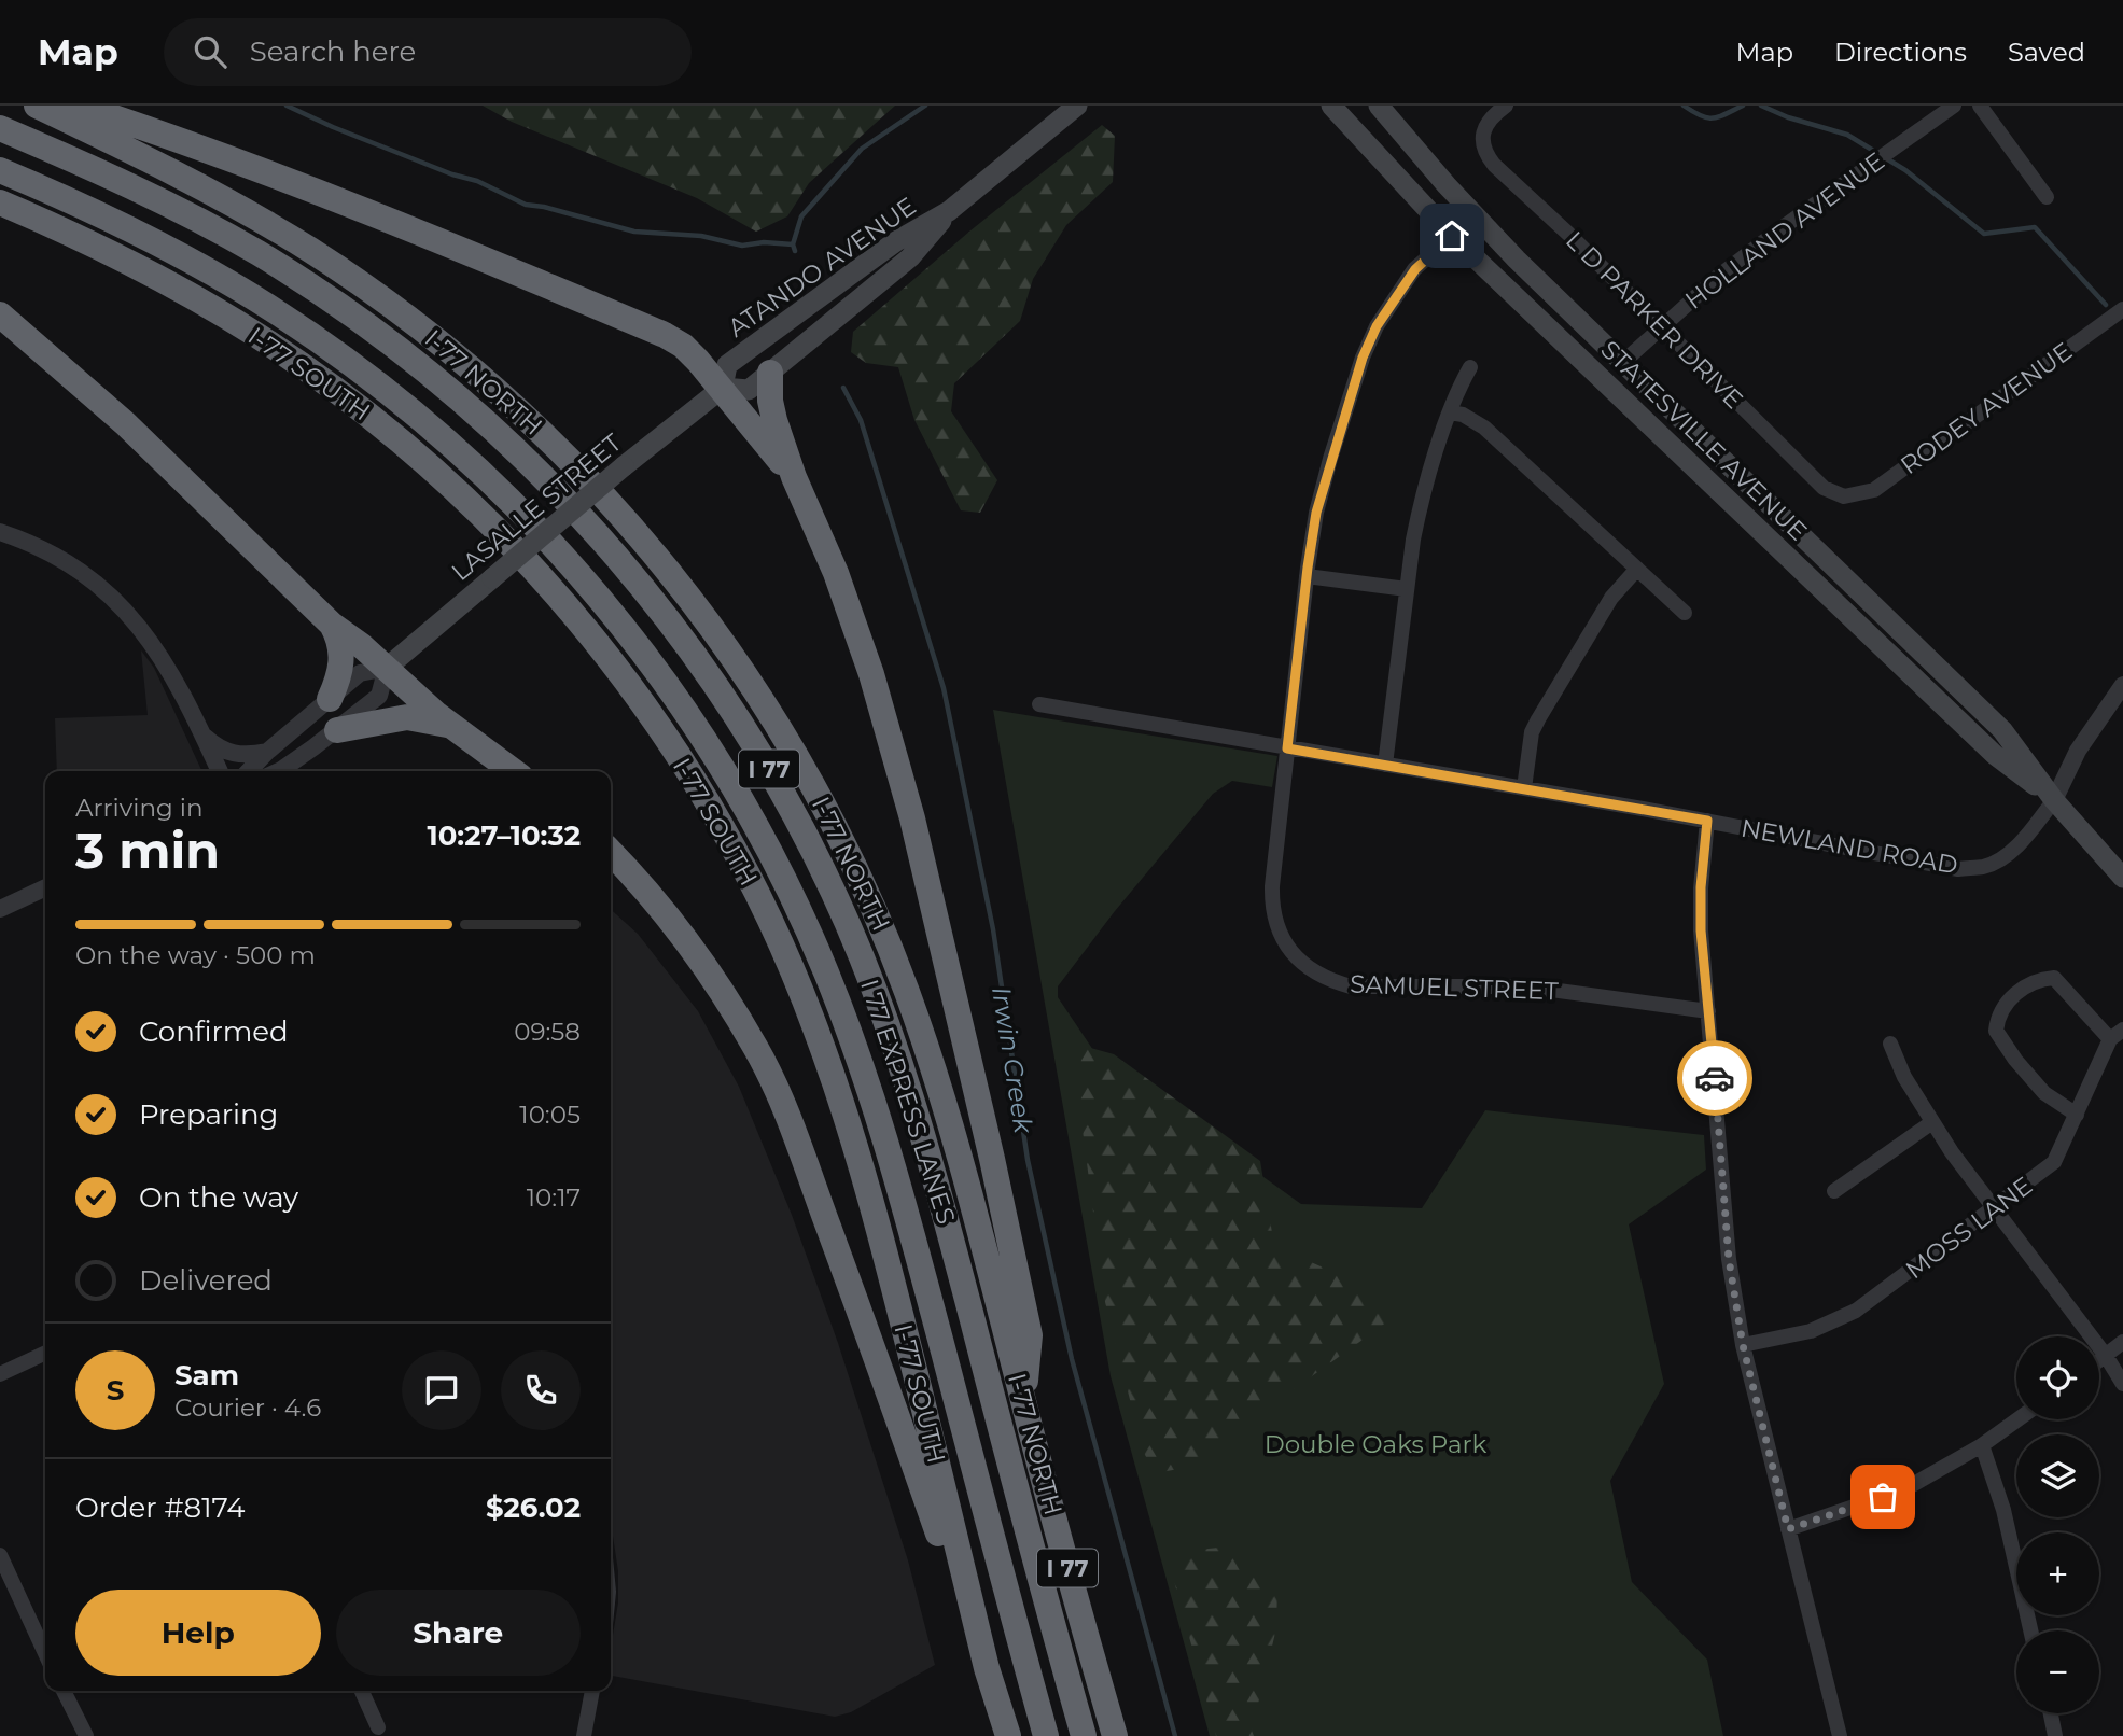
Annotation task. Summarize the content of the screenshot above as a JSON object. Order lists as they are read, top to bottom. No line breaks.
{"streets":{"highway":["I-77 SOUTH","I-77 NORTH","I 77","I 77 EXPRESS LANES"],"main road":["ATANDO AVENUE","STATESVILLE AVENUE","LASALLE STREET"],"street":["HOLLAND AVENUE","L D PARKER DRIVE","RODEY AVENUE","NEWLAND ROAD","SAMUEL STREET","MOSS LANE"]},"crossings":[["HOLLAND AVENUE","L D PARKER DRIVE"],["HOLLAND AVENUE","STATESVILLE AVENUE"],["ATANDO AVENUE","LASALLE STREET"],["L D PARKER DRIVE","RODEY AVENUE"],["STATESVILLE AVENUE","NEWLAND ROAD"],["STATESVILLE AVENUE","SAMUEL STREET"],["NEWLAND ROAD","SAMUEL STREET"]],"water":["Irwin Creek"],"parks":["Double Oaks Park"],"page":{"header":"Map","search":"Search here","nav":["Map","Directions","Saved"],"heading":["3 min","Arriving in","10:27–10:32"],"panel":["Sam","Courier · 4.6","Order #8174","$26.02"],"bar":"On the way · 500 m","list":[["Confirmed","09:58"],["Preparing","10:05"],["On the way","10:17"],"Delivered"],"map_buttons":["+","−"],"round":"S","buttons":["Help","Share"]}}
